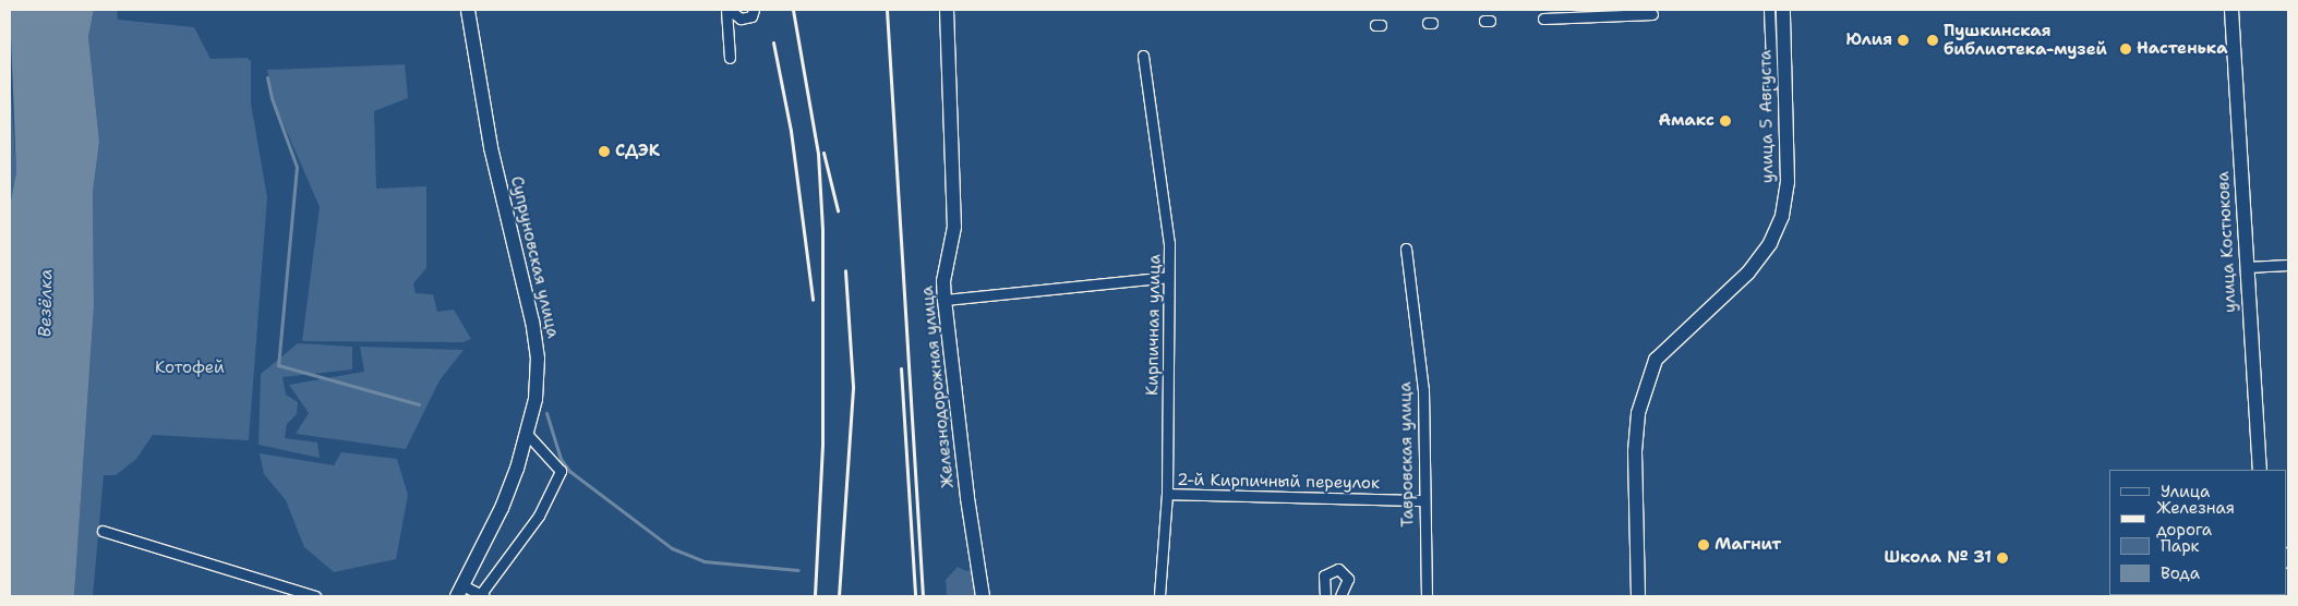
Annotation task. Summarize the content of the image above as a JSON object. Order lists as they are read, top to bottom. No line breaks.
{"streets":{"street":["улица 5 Августа","улица Костюкова","Супруновская улица","Кирпичная улица","Железнодорожная улица","Тавровская улица","2-й Кирпичный переулок"]},"crossings":[["Кирпичная улица","2-й Кирпичный переулок"],["Тавровская улица","2-й Кирпичный переулок"]],"water":["Везёлка"],"parks":["Котофей"],"places":["Юлия","Пушкинская библиотека-музей","Настенька","Амакс","СДЭК","Магнит","Школа № 31"],"legend":["Улица","Железная дорога","Парк","Вода"]}
